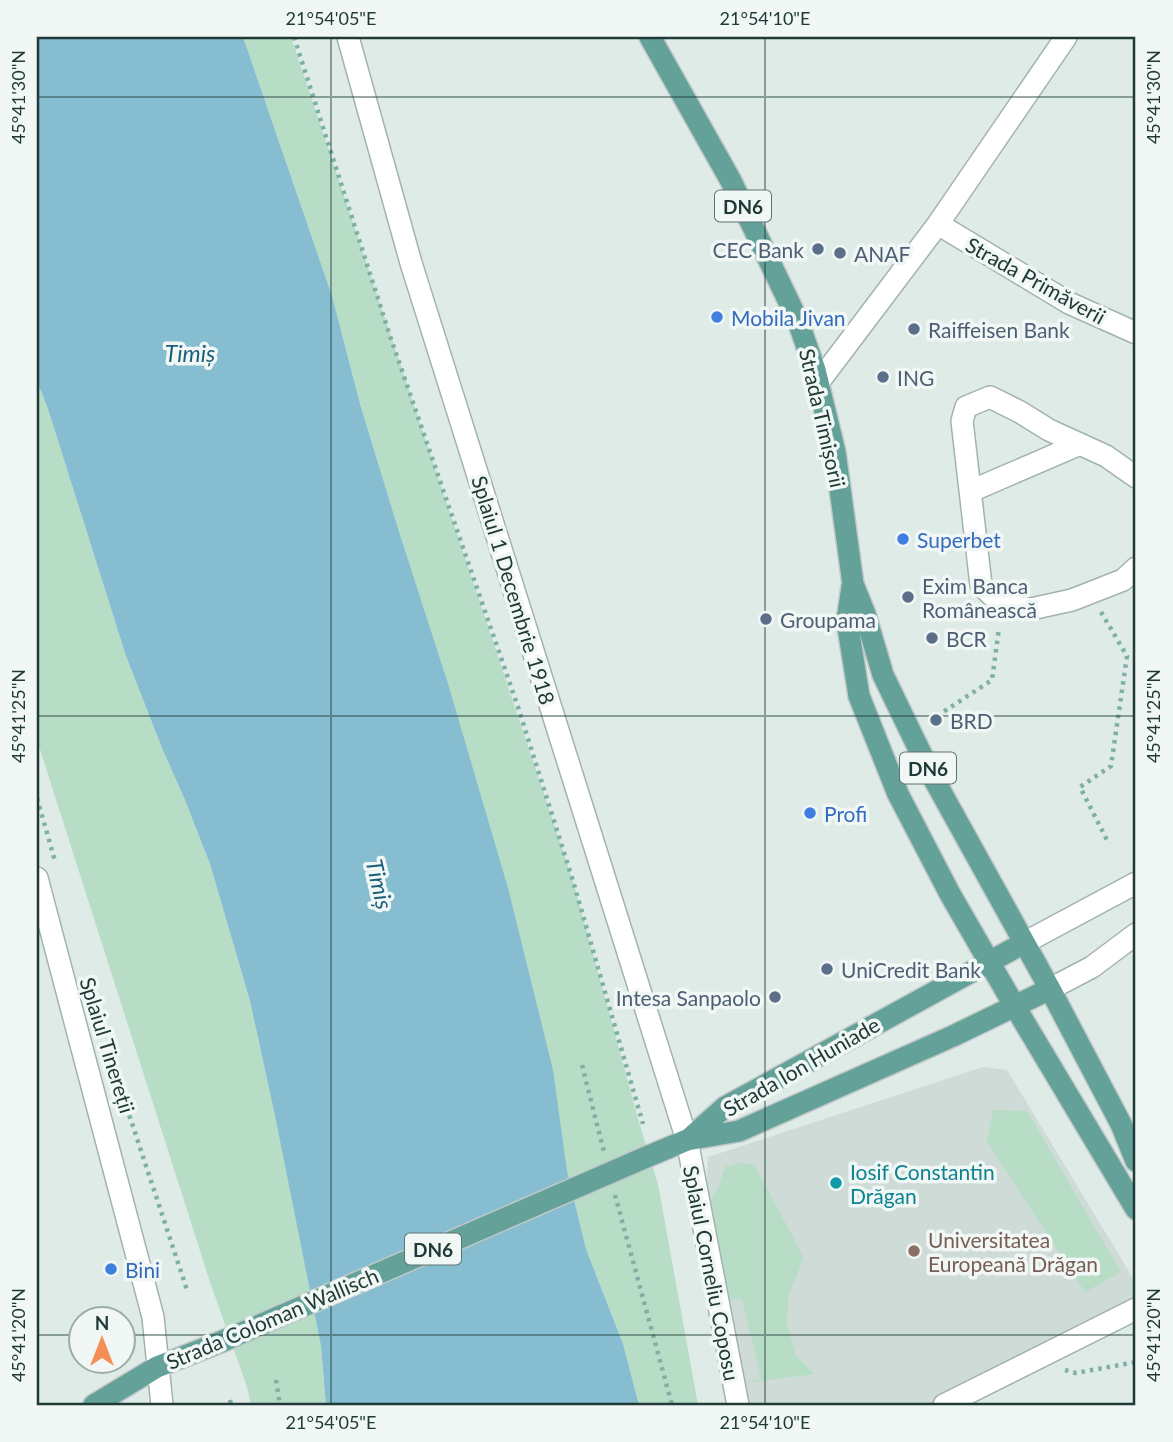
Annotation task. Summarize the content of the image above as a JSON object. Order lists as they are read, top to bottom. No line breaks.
{"streets":{"main road":["DN6","Strada Timișorii","Strada Ion Huniade","Strada Coloman Wallisch"],"street":["Strada Primăverii","Splaiul 1 Decembrie 1918","Splaiul Tinereții","Splaiul Corneliu Coposu"]},"crossings":[["DN6","Strada Timișorii"],["DN6","Strada Ion Huniade"],["Strada Timișorii","Strada Ion Huniade"],["Splaiul 1 Decembrie 1918","Strada Ion Huniade"],["Splaiul 1 Decembrie 1918","Splaiul Corneliu Coposu"],["Splaiul 1 Decembrie 1918","Strada Coloman Wallisch"],["Splaiul Tinereții","Strada Coloman Wallisch"],["Strada Ion Huniade","Splaiul Corneliu Coposu"],["Strada Ion Huniade","Strada Coloman Wallisch"],["Splaiul Corneliu Coposu","Strada Coloman Wallisch"]],"water":["Timiș"],"places":["CEC Bank","ANAF","Mobila Jivan","Raiffeisen Bank","ING","Superbet","Exim Banca Românească","Groupama","BCR","BRD","Profi","UniCredit Bank","Intesa Sanpaolo","Iosif Constantin Drăgan","Universitatea Europeană Drăgan","Bini"],"north":"top","coordinates":["21°54'05\"E","21°54'10\"E","45°41'30\"N","45°41'25\"N","45°41'20\"N"]}
